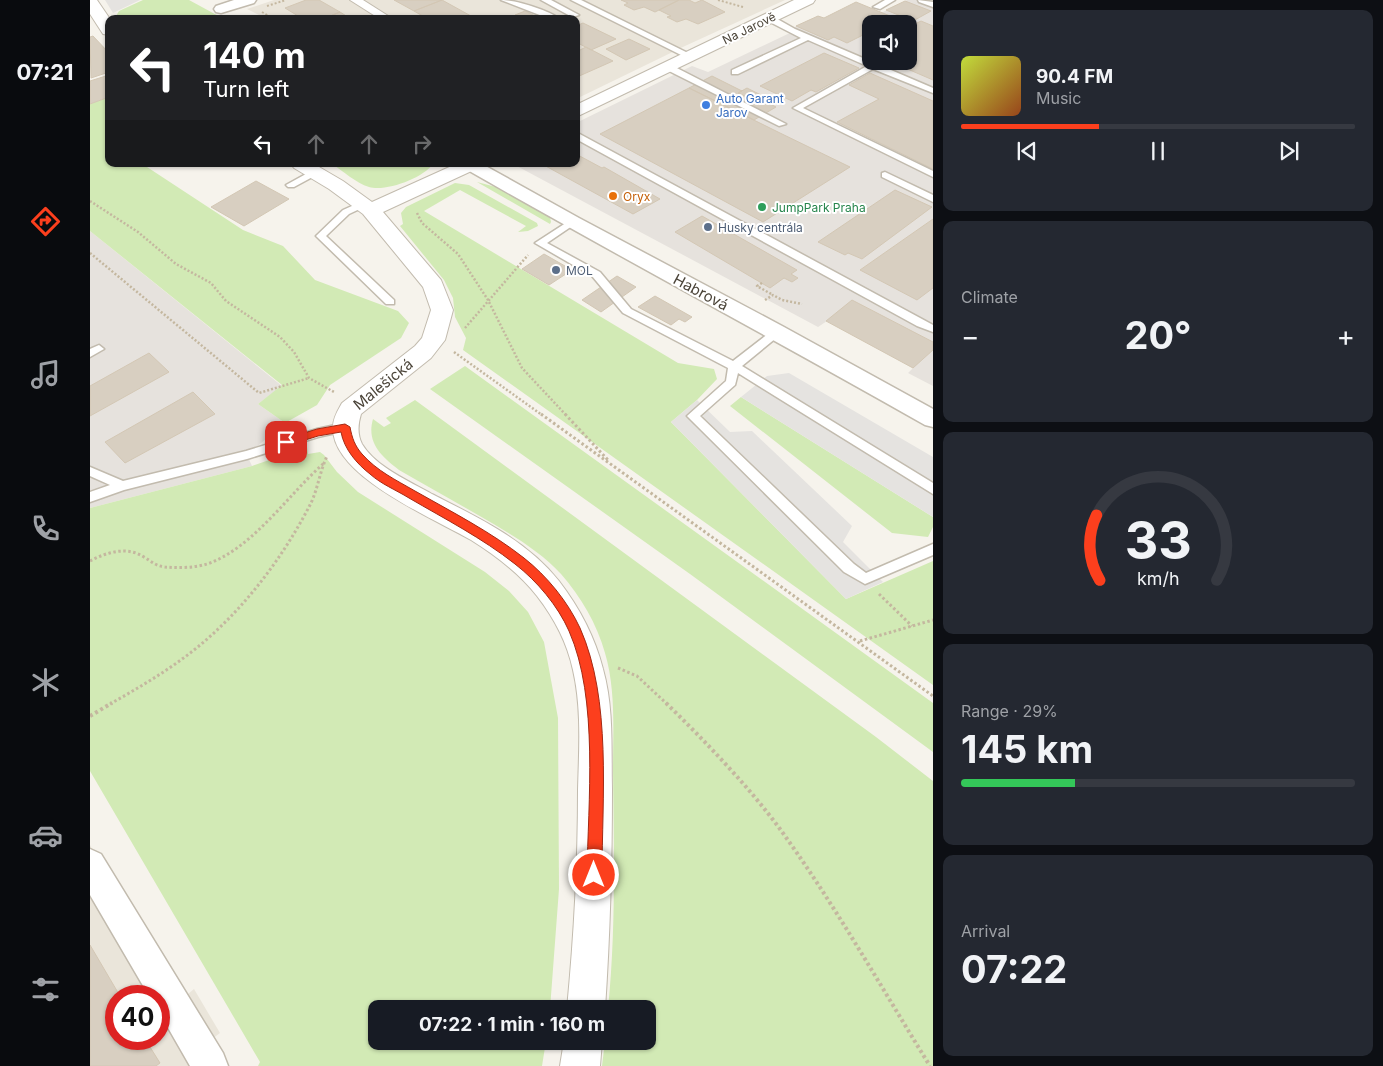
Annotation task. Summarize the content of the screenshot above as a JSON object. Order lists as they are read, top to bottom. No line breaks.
{"streets":{"street":["Na Jarově","Habrová","Malešická"]},"places":["Auto Garant Jarov","Oryx","JumpPark Praha","Husky centrála","MOL"],"page":{"tabs":"07:21","turn":["140 m","Turn left"],"song":["90.4 FM","Music"],"tile":["Climate",["Range · 29%","145 km"],["Arrival","07:22"]],"heat":["−","20°","+"],"limit":"40","trip":"07:22 · 1 min · 160 m","gauge":["33","km/h"]}}
